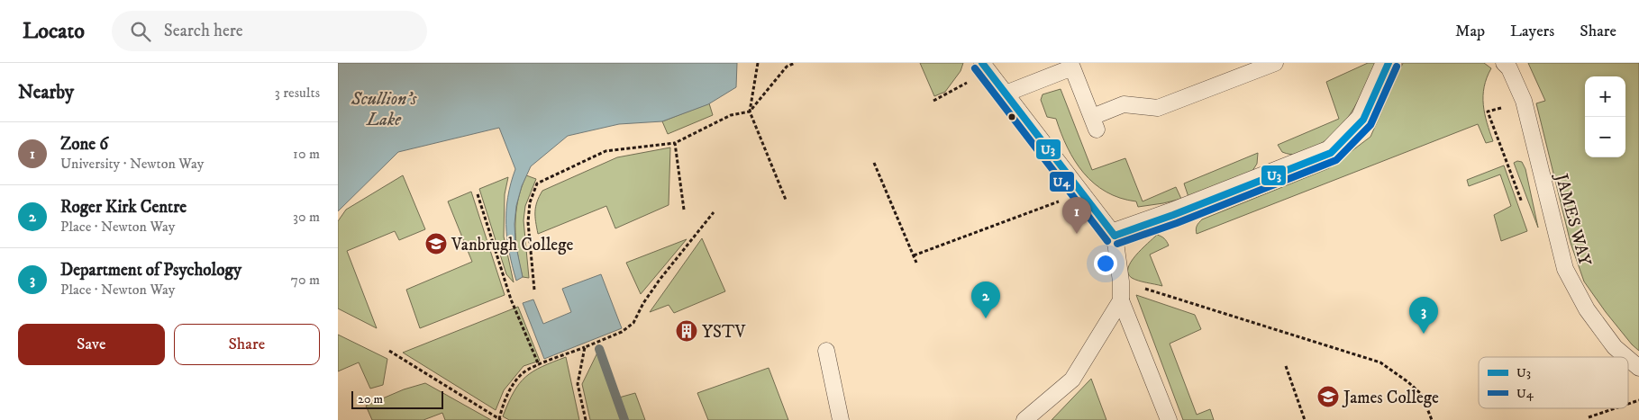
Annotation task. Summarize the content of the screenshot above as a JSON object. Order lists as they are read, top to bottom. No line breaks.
{"streets":{"lane":["JAMES WAY"]},"water":["Scullion's Lake"],"places":{"school or university":["Vanbrugh College","James College"],"building":["YSTV"]},"lines":["transit line U3","transit line U4"],"legend":["U3","U4"],"scale_bar":"20 m","page":{"header":"Locato","search":"Search here","nav":["Map","Layers","Share"],"heading":["Nearby","3 results"],"map_buttons":["+","−"],"list":[{"mark":"1","name":"Zone 6","note":"University · Newton Way","value":"10 m"},{"mark":"2","name":"Roger Kirk Centre","note":"Place · Newton Way","value":"30 m"},{"mark":"3","name":"Department of Psychology","note":"Place · Newton Way","value":"70 m"}],"pins":["1","2","3"],"buttons":["Save","Share"],"scale":"20 m"}}
